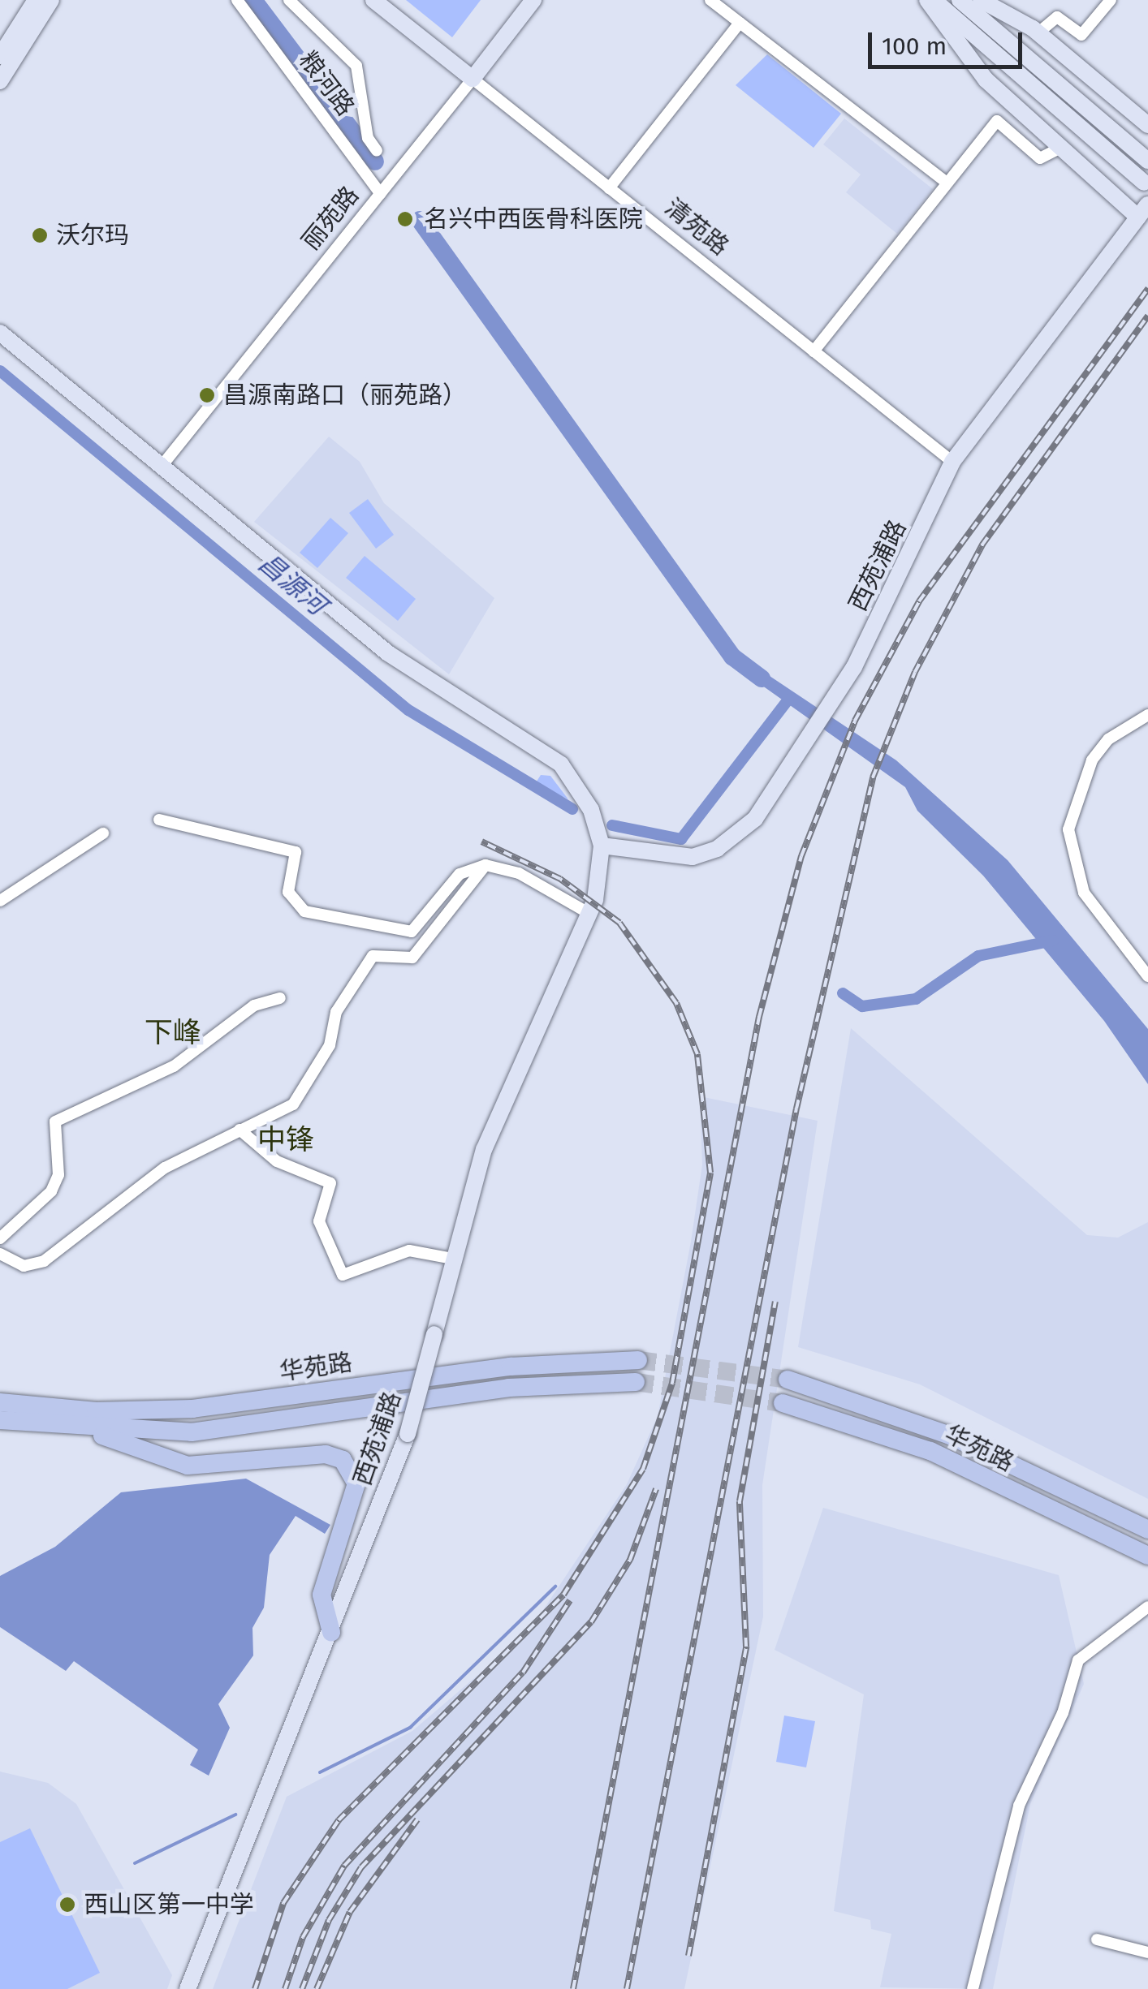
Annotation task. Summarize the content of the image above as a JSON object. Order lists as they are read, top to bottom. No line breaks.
{"streets":{"main road":["华苑路"],"street":["粮河路","丽苑路","清苑路","西苑浦路"]},"crossings":[["粮河路","丽苑路"],["丽苑路","清苑路"],["清苑路","西苑浦路"]],"districts":["下峰","中锋"],"water":["昌源河"],"places":["名兴中西医骨科医院","沃尔玛","昌源南路口（丽苑路）","西山区第一中学"],"scale_bar":"100 m"}
